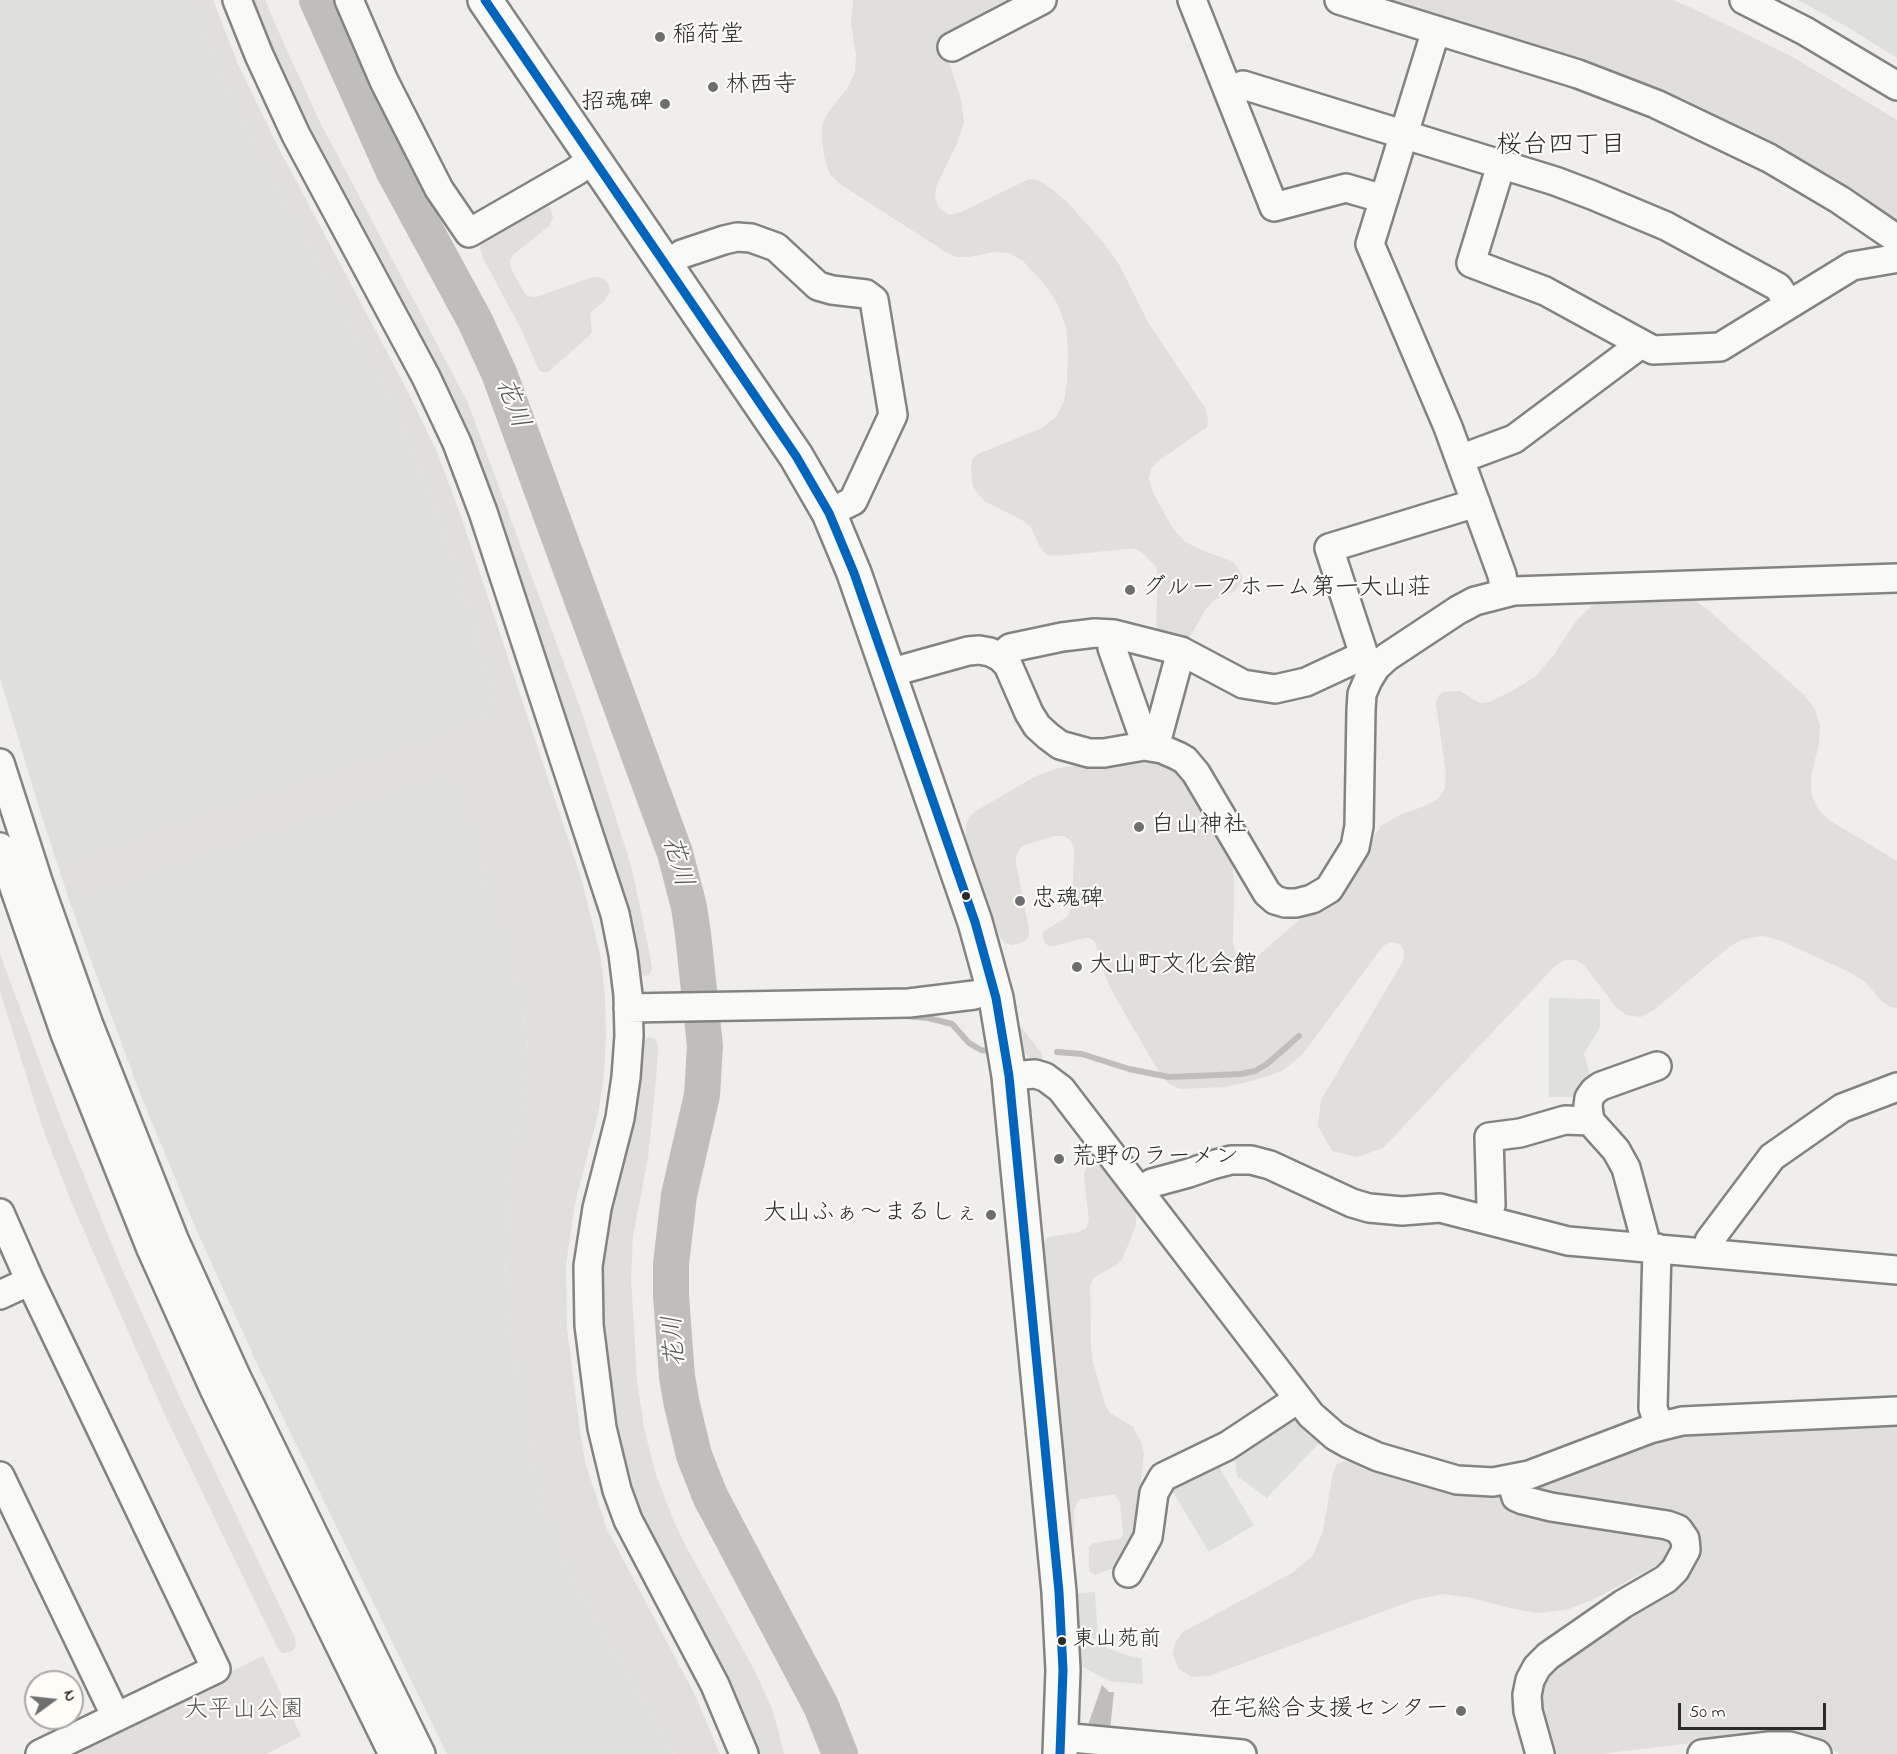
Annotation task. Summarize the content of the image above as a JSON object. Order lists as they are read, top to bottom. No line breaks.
{"districts":["桜台四丁目"],"water":["花川"],"parks":["大平山公園"],"places":["稲荷堂","林西寺","招魂碑","グループホーム第一大山荘","白山神社","忠魂碑","大山町文化会館","荒野のラーメン","大山ふぁ～まるしぇ","東山苑前","在宅総合支援センター"],"scale_bar":"50 m","north":"right"}
